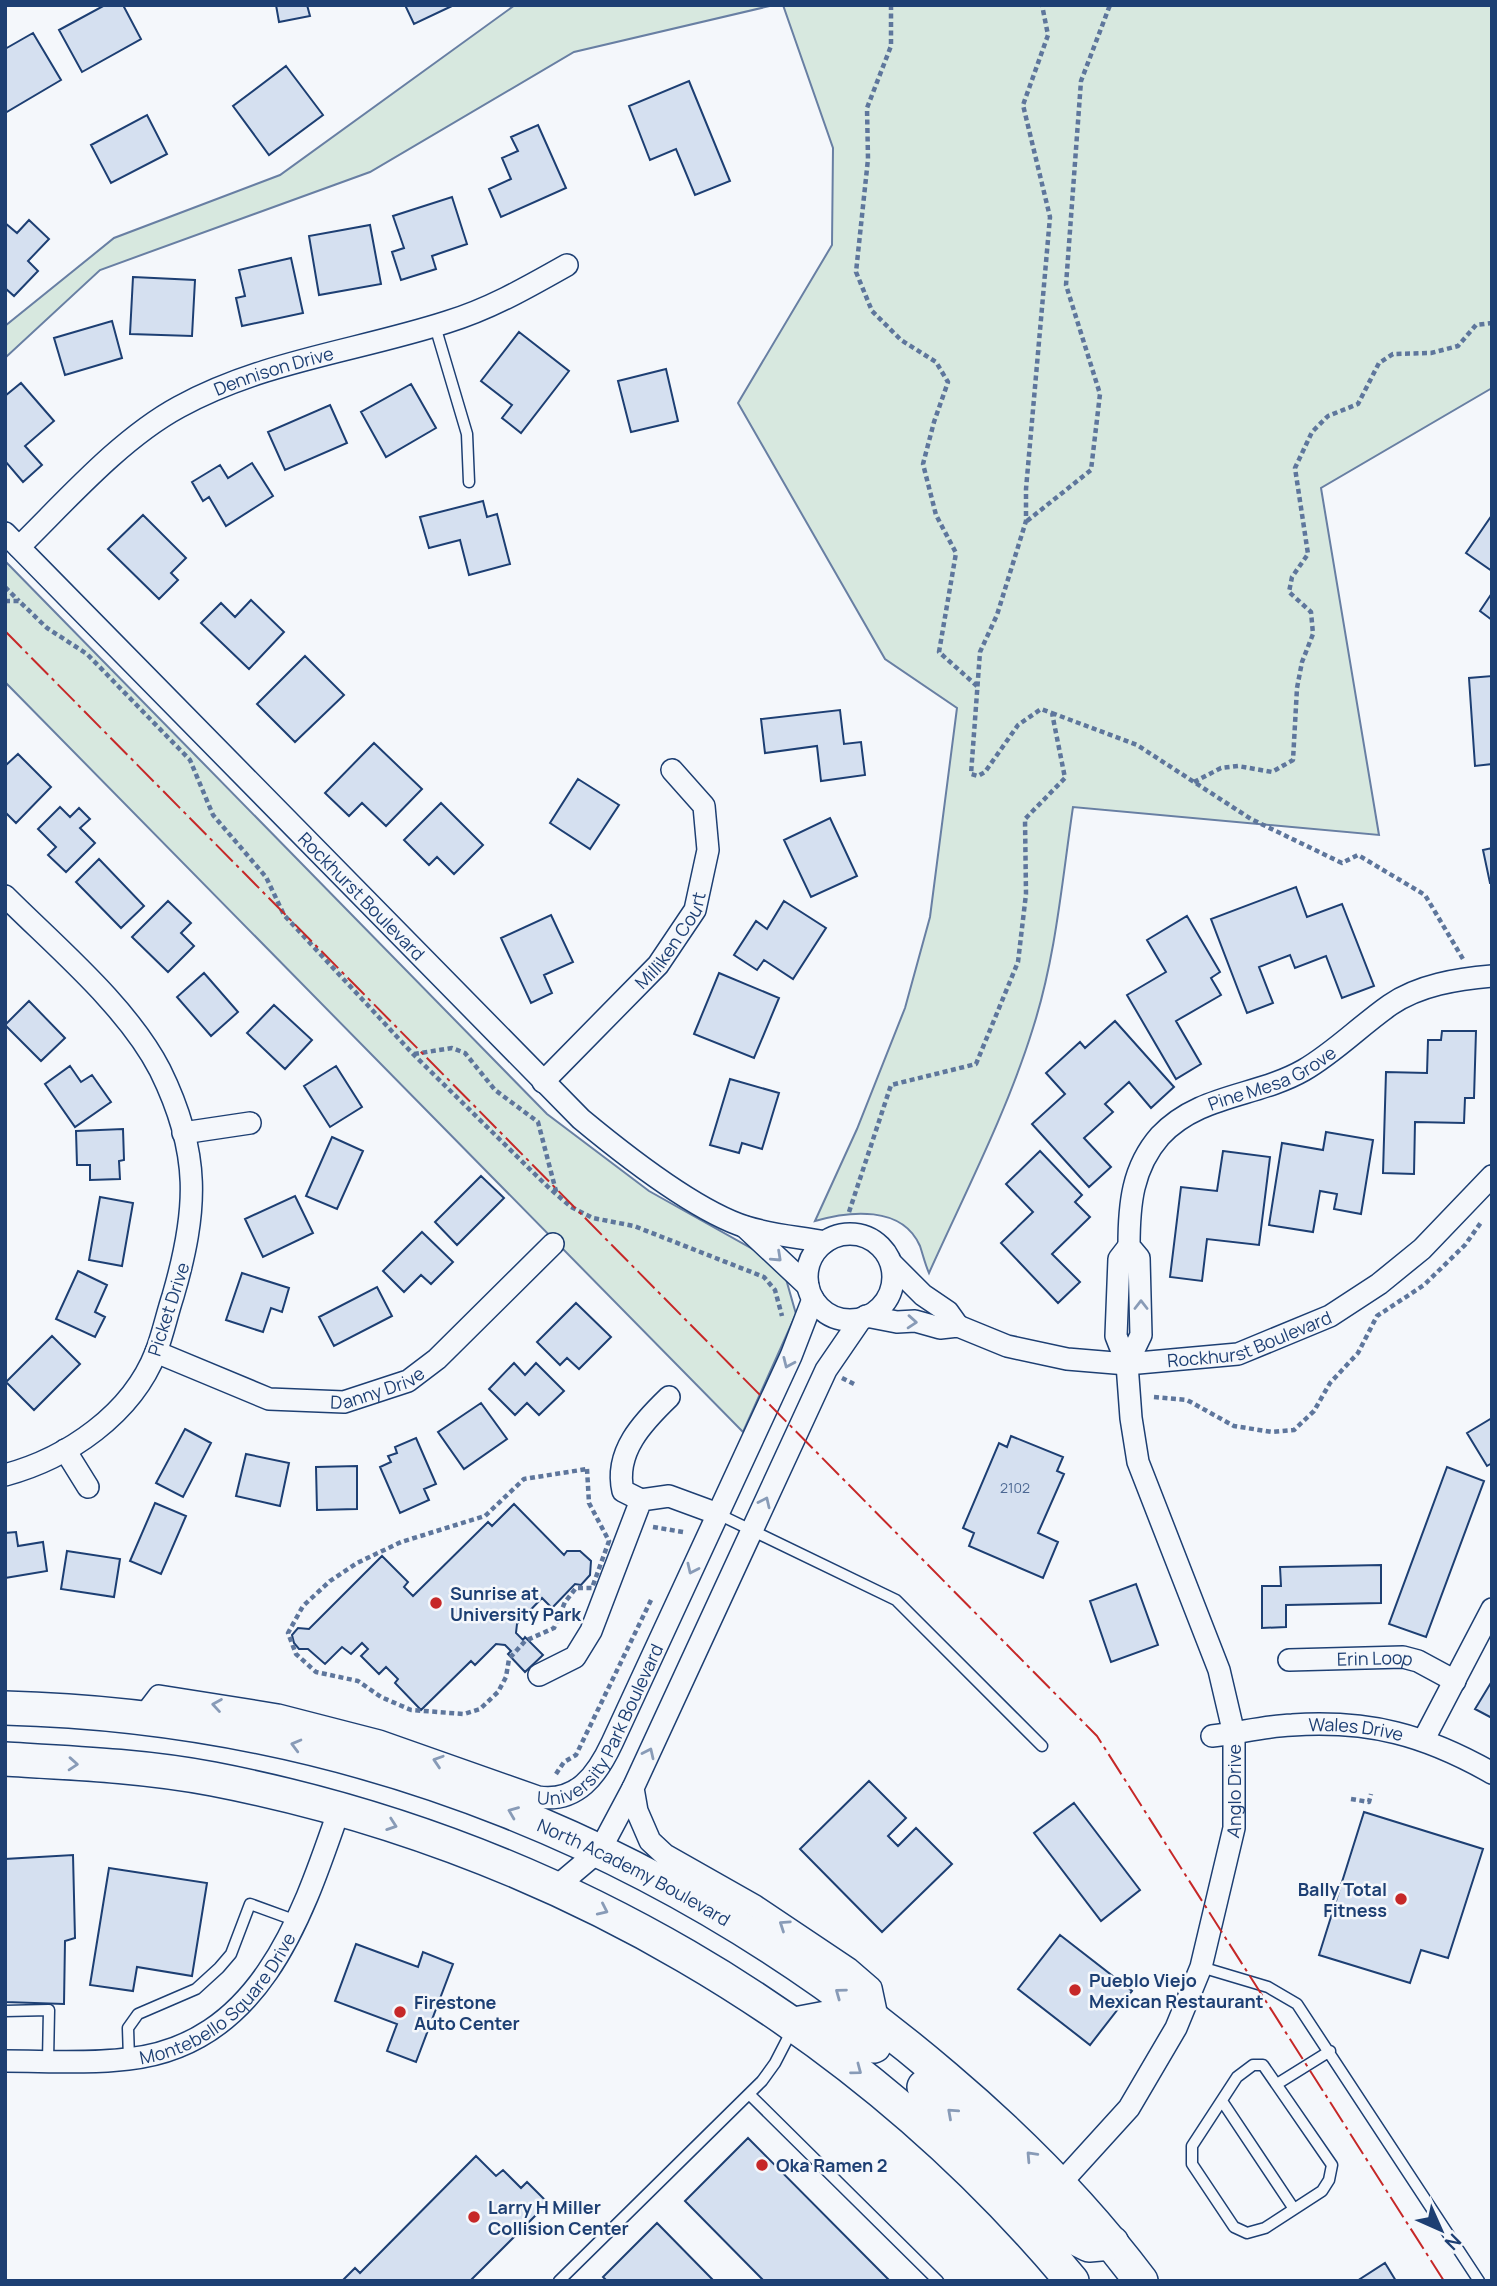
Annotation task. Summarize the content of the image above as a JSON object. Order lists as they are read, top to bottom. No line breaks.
{"streets":{"highway":["North Academy Boulevard"],"street":["Dennison Drive","Rockhurst Boulevard","Milliken Court","Pine Mesa Grove","Picket Drive","Danny Drive","Erin Loop","University Park Boulevard","Wales Drive","Anglo Drive","Montebello Square Drive"]},"crossings":[["Dennison Drive","Rockhurst Boulevard"],["Rockhurst Boulevard","Milliken Court"],["Rockhurst Boulevard","Pine Mesa Grove"],["Rockhurst Boulevard","University Park Boulevard"],["Rockhurst Boulevard","Anglo Drive"],["Pine Mesa Grove","Anglo Drive"],["Picket Drive","Danny Drive"],["University Park Boulevard","North Academy Boulevard"],["Wales Drive","Anglo Drive"],["Anglo Drive","North Academy Boulevard"]],"places":["Sunrise at University Park","Bally Total Fitness","Pueblo Viejo Mexican Restaurant","Firestone Auto Center","Oka Ramen 2","Larry H Miller Collision Center"],"house_numbers":["2102"],"north":"bottom right"}
